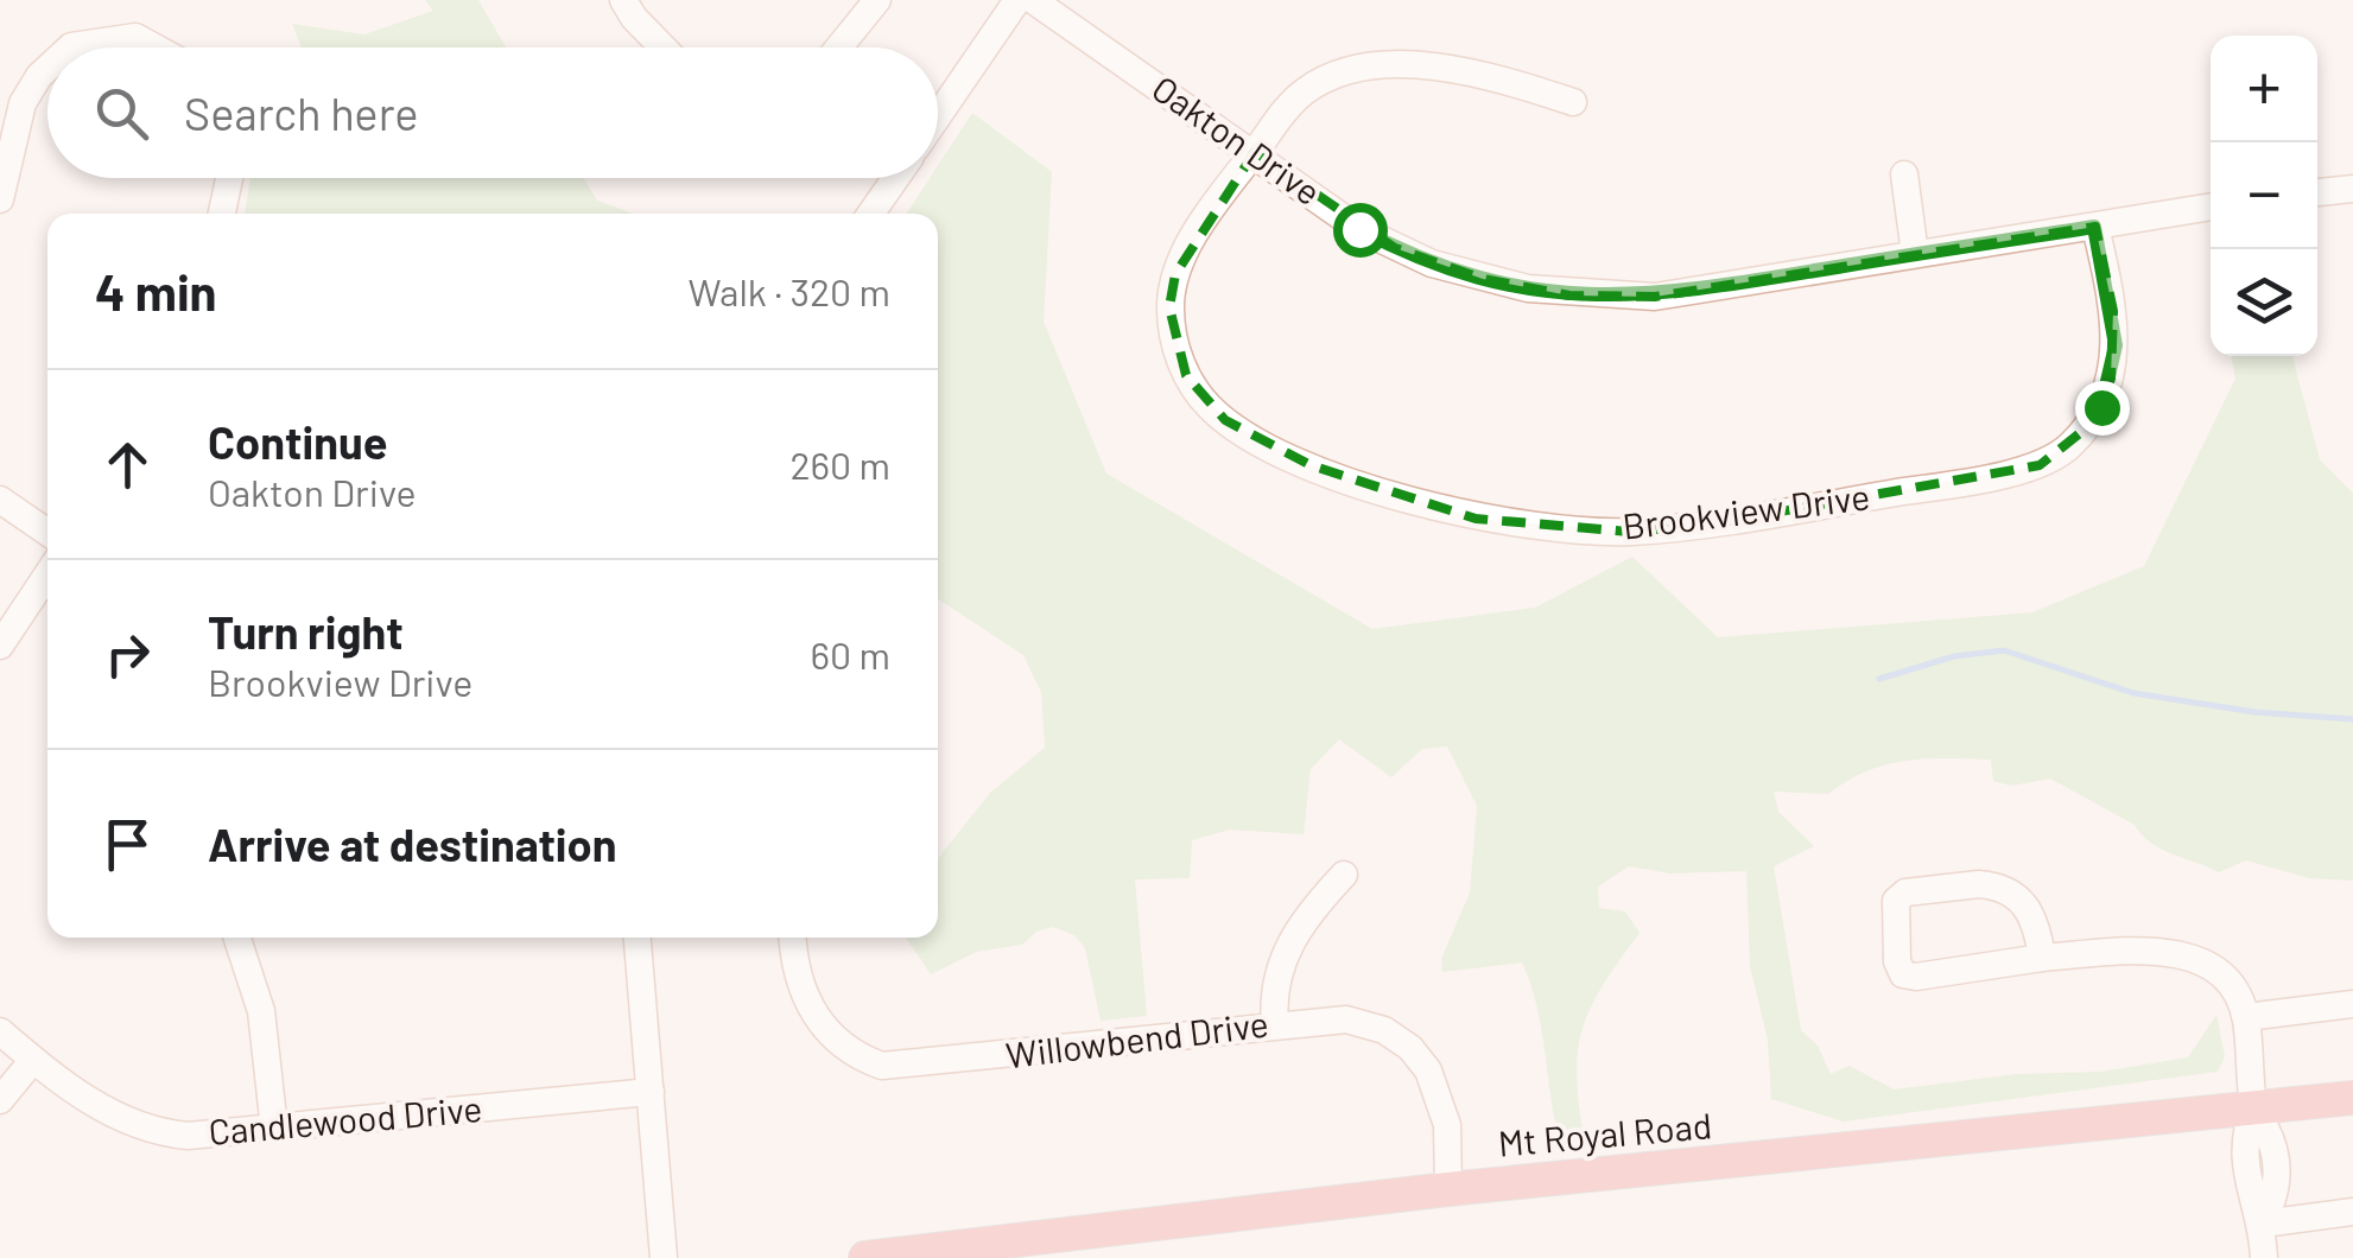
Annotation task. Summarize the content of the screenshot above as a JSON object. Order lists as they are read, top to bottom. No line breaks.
{"streets":{"main road":["Mt Royal Road"],"street":["Oakton Drive","Brookview Drive","Willowbend Drive","Candlewood Drive"]},"crossings":[["Oakton Drive","Brookview Drive"],["Willowbend Drive","Mt Royal Road"]],"page":{"map_buttons":["+","−"],"search":"Search here","heading":["4 min","Walk · 320 m"],"list":[["Continue","Oakton Drive","260 m"],["Turn right","Brookview Drive","60 m"],"Arrive at destination"]}}
